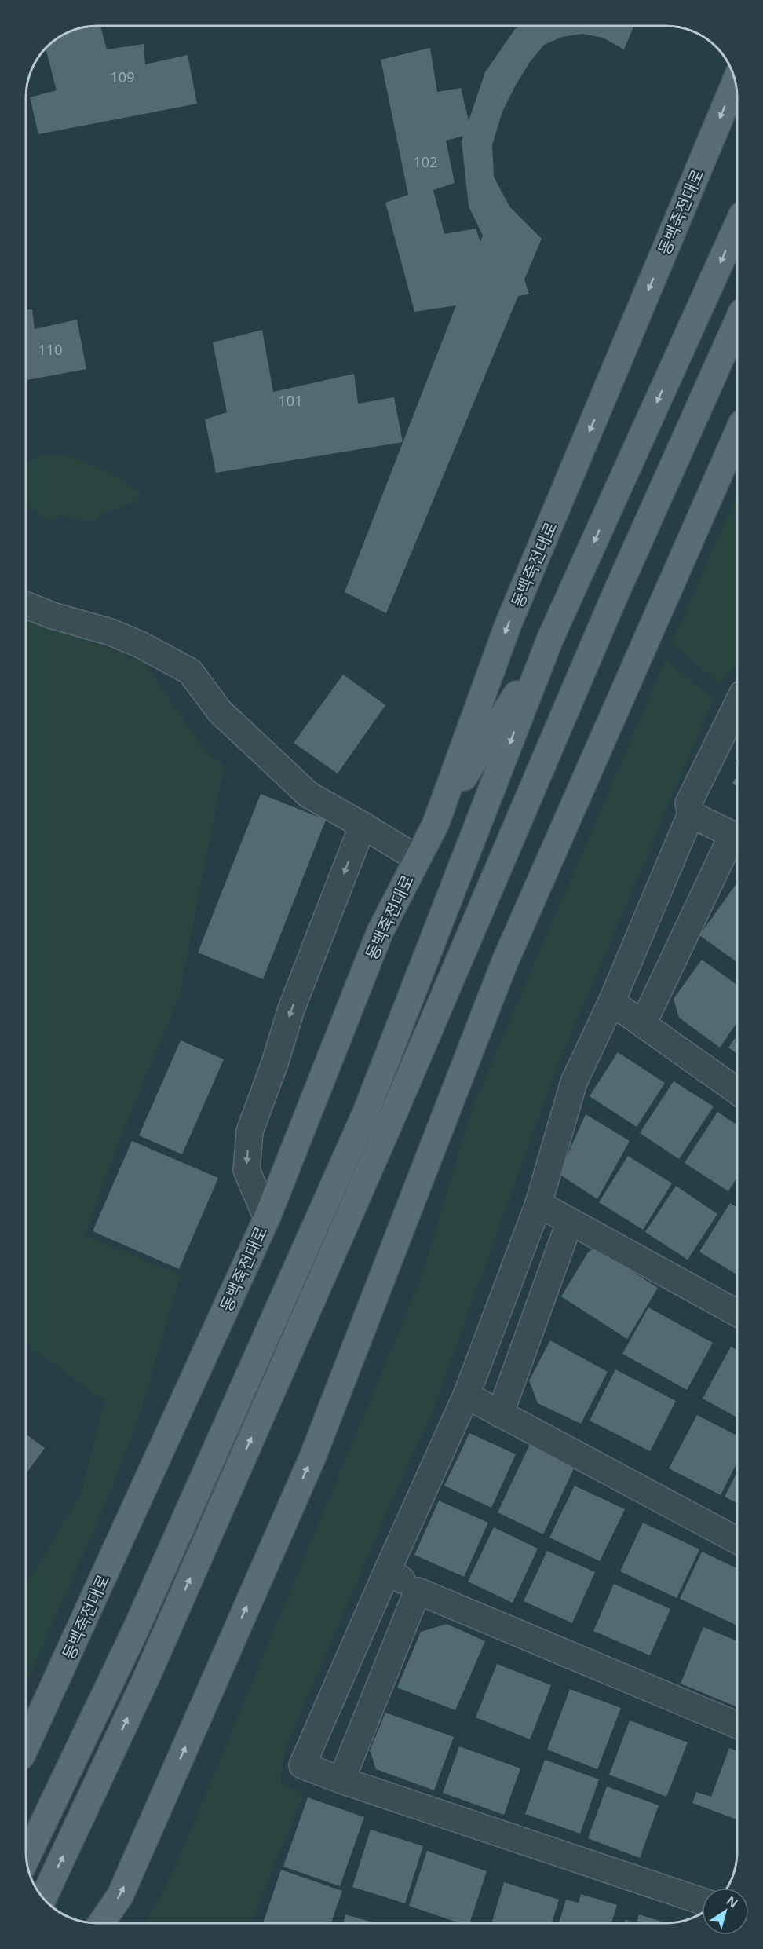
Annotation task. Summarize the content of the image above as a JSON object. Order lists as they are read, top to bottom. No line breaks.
{"streets":{"main road":["동백죽전대로"]},"house_numbers":["109","102","110","101"],"north":"top right"}
